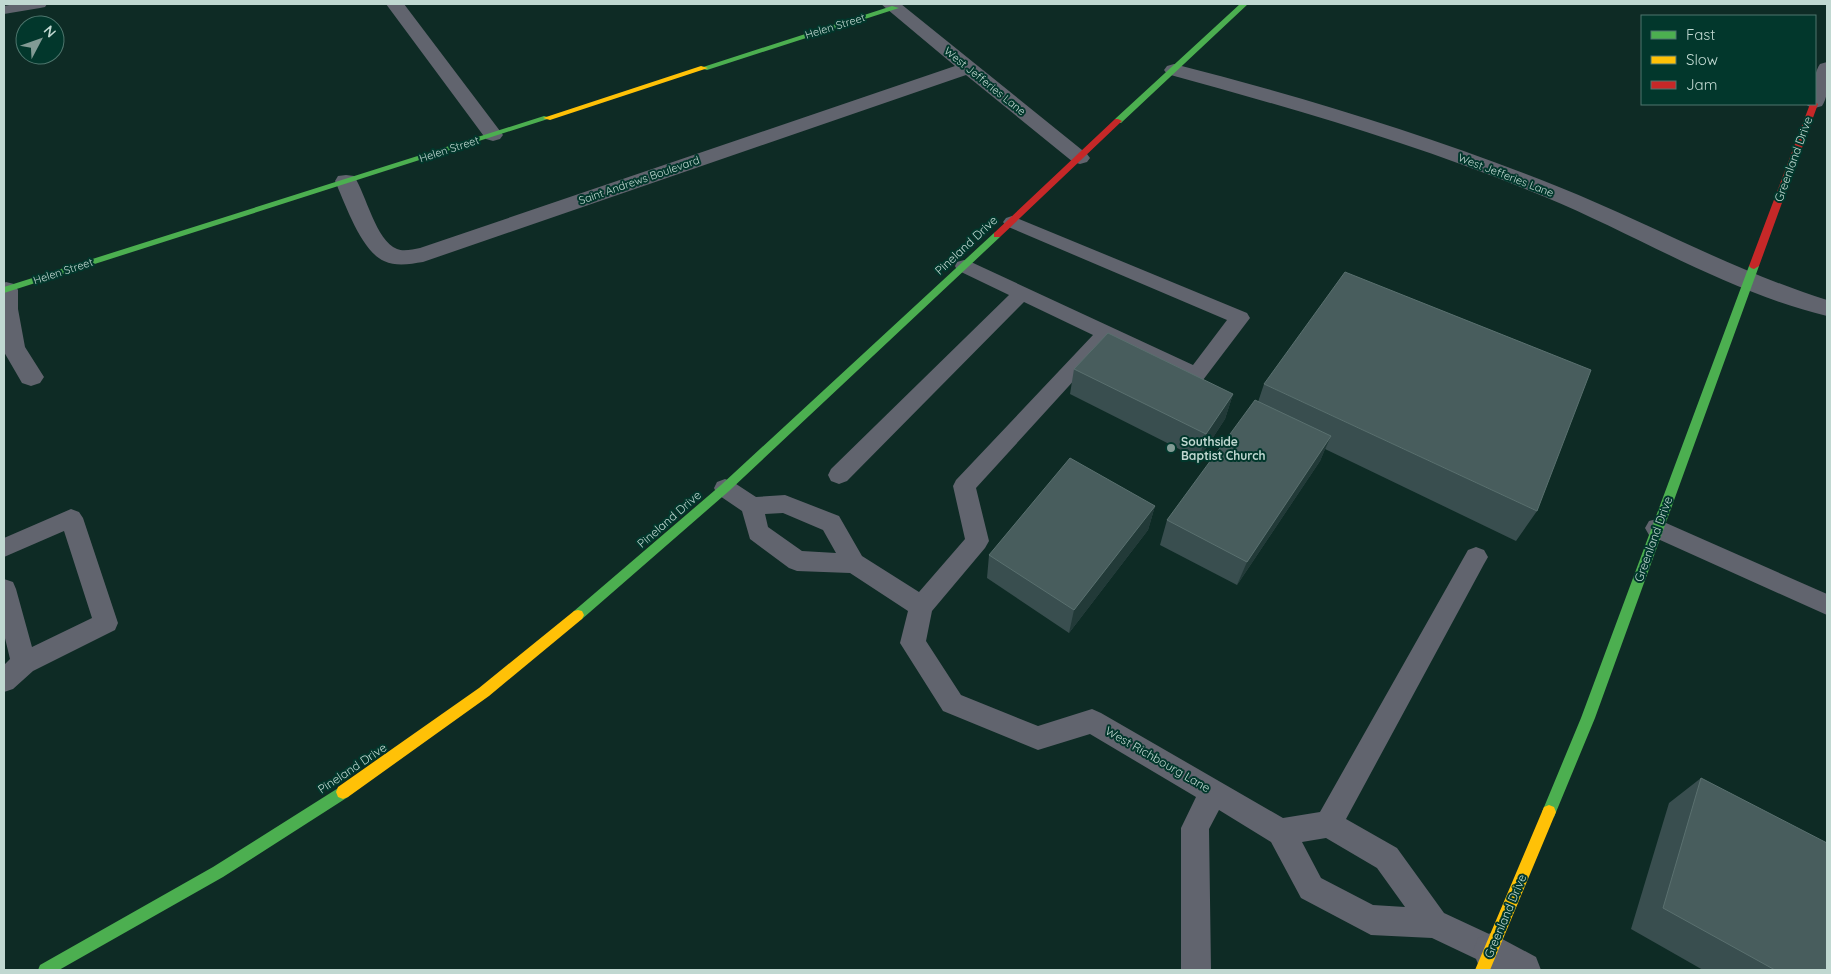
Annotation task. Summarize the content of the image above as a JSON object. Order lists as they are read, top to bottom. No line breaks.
{"streets":{"street":["Helen Street","West Jefferies Lane","Greenland Drive","Saint Andrews Boulevard","Pineland Drive"],"lane":["West Richbourg Lane"]},"crossings":[["Helen Street","West Jefferies Lane"],["Helen Street","Saint Andrews Boulevard"],["West Jefferies Lane","Greenland Drive"],["West Jefferies Lane","Saint Andrews Boulevard"],["West Jefferies Lane","Pineland Drive"]],"places":["Southside Baptist Church"],"legend":["Fast","Slow","Jam"],"north":"top right"}
